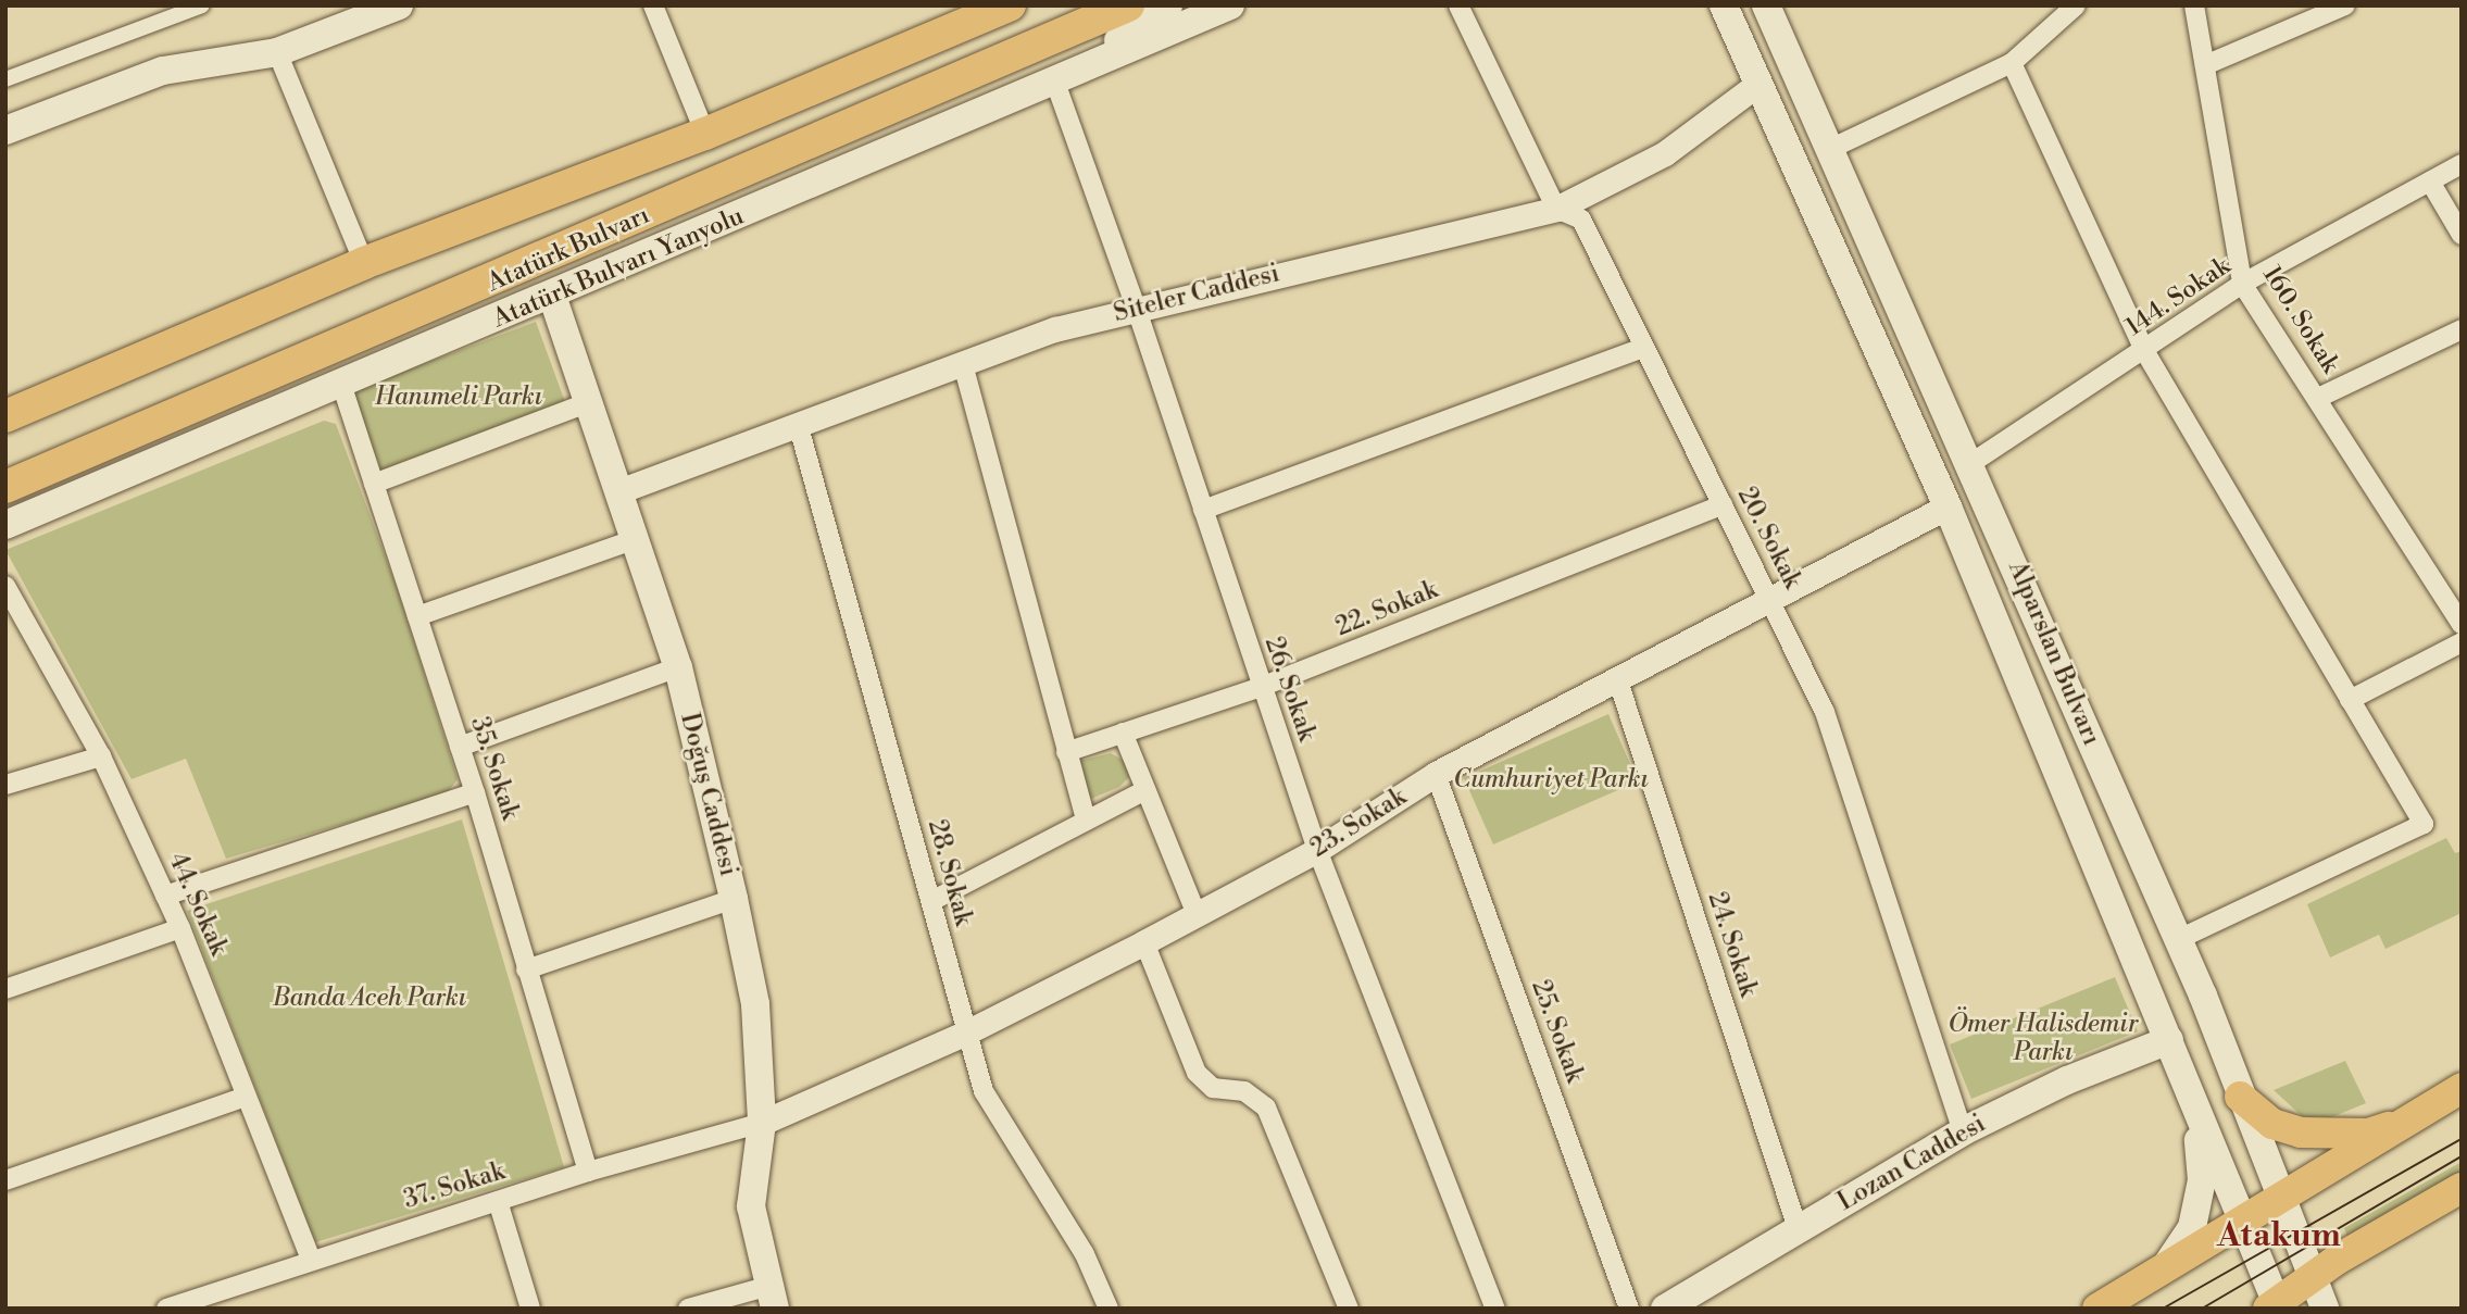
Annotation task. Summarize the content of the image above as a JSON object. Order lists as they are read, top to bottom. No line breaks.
{"streets":{"highway":["Atatürk Bulvarı"],"main road":["Atatürk Bulvarı Yanyolu","Alparslan Bulvarı","Doğuş Caddesi","Lozan Caddesi"],"street":["Siteler Caddesi","144. Sokak","160. Sokak","20. Sokak","22. Sokak","26. Sokak","35. Sokak","23. Sokak","28. Sokak","44. Sokak","24. Sokak","25. Sokak","37. Sokak"]},"crossings":[["Atatürk Bulvarı Yanyolu","26. Sokak"],["Atatürk Bulvarı Yanyolu","35. Sokak"],["Atatürk Bulvarı Yanyolu","Doğuş Caddesi"],["Siteler Caddesi","20. Sokak"],["Siteler Caddesi","Alparslan Bulvarı"],["Siteler Caddesi","26. Sokak"],["Siteler Caddesi","Doğuş Caddesi"],["Siteler Caddesi","28. Sokak"],["144. Sokak","160. Sokak"],["144. Sokak","Alparslan Bulvarı"],["20. Sokak","22. Sokak"],["20. Sokak","23. Sokak"],["20. Sokak","Lozan Caddesi"],["22. Sokak","26. Sokak"],["Alparslan Bulvarı","23. Sokak"],["Alparslan Bulvarı","Lozan Caddesi"],["26. Sokak","23. Sokak"],["35. Sokak","37. Sokak"],["Doğuş Caddesi","23. Sokak"],["Doğuş Caddesi","37. Sokak"],["23. Sokak","28. Sokak"],["23. Sokak","24. Sokak"],["23. Sokak","25. Sokak"],["23. Sokak","37. Sokak"],["44. Sokak","37. Sokak"],["24. Sokak","Lozan Caddesi"]],"districts":["Atakum"],"parks":["Hanımeli Parkı","Cumhuriyet Parkı","Banda Aceh Parkı","Ömer Halisdemir Parkı"]}
